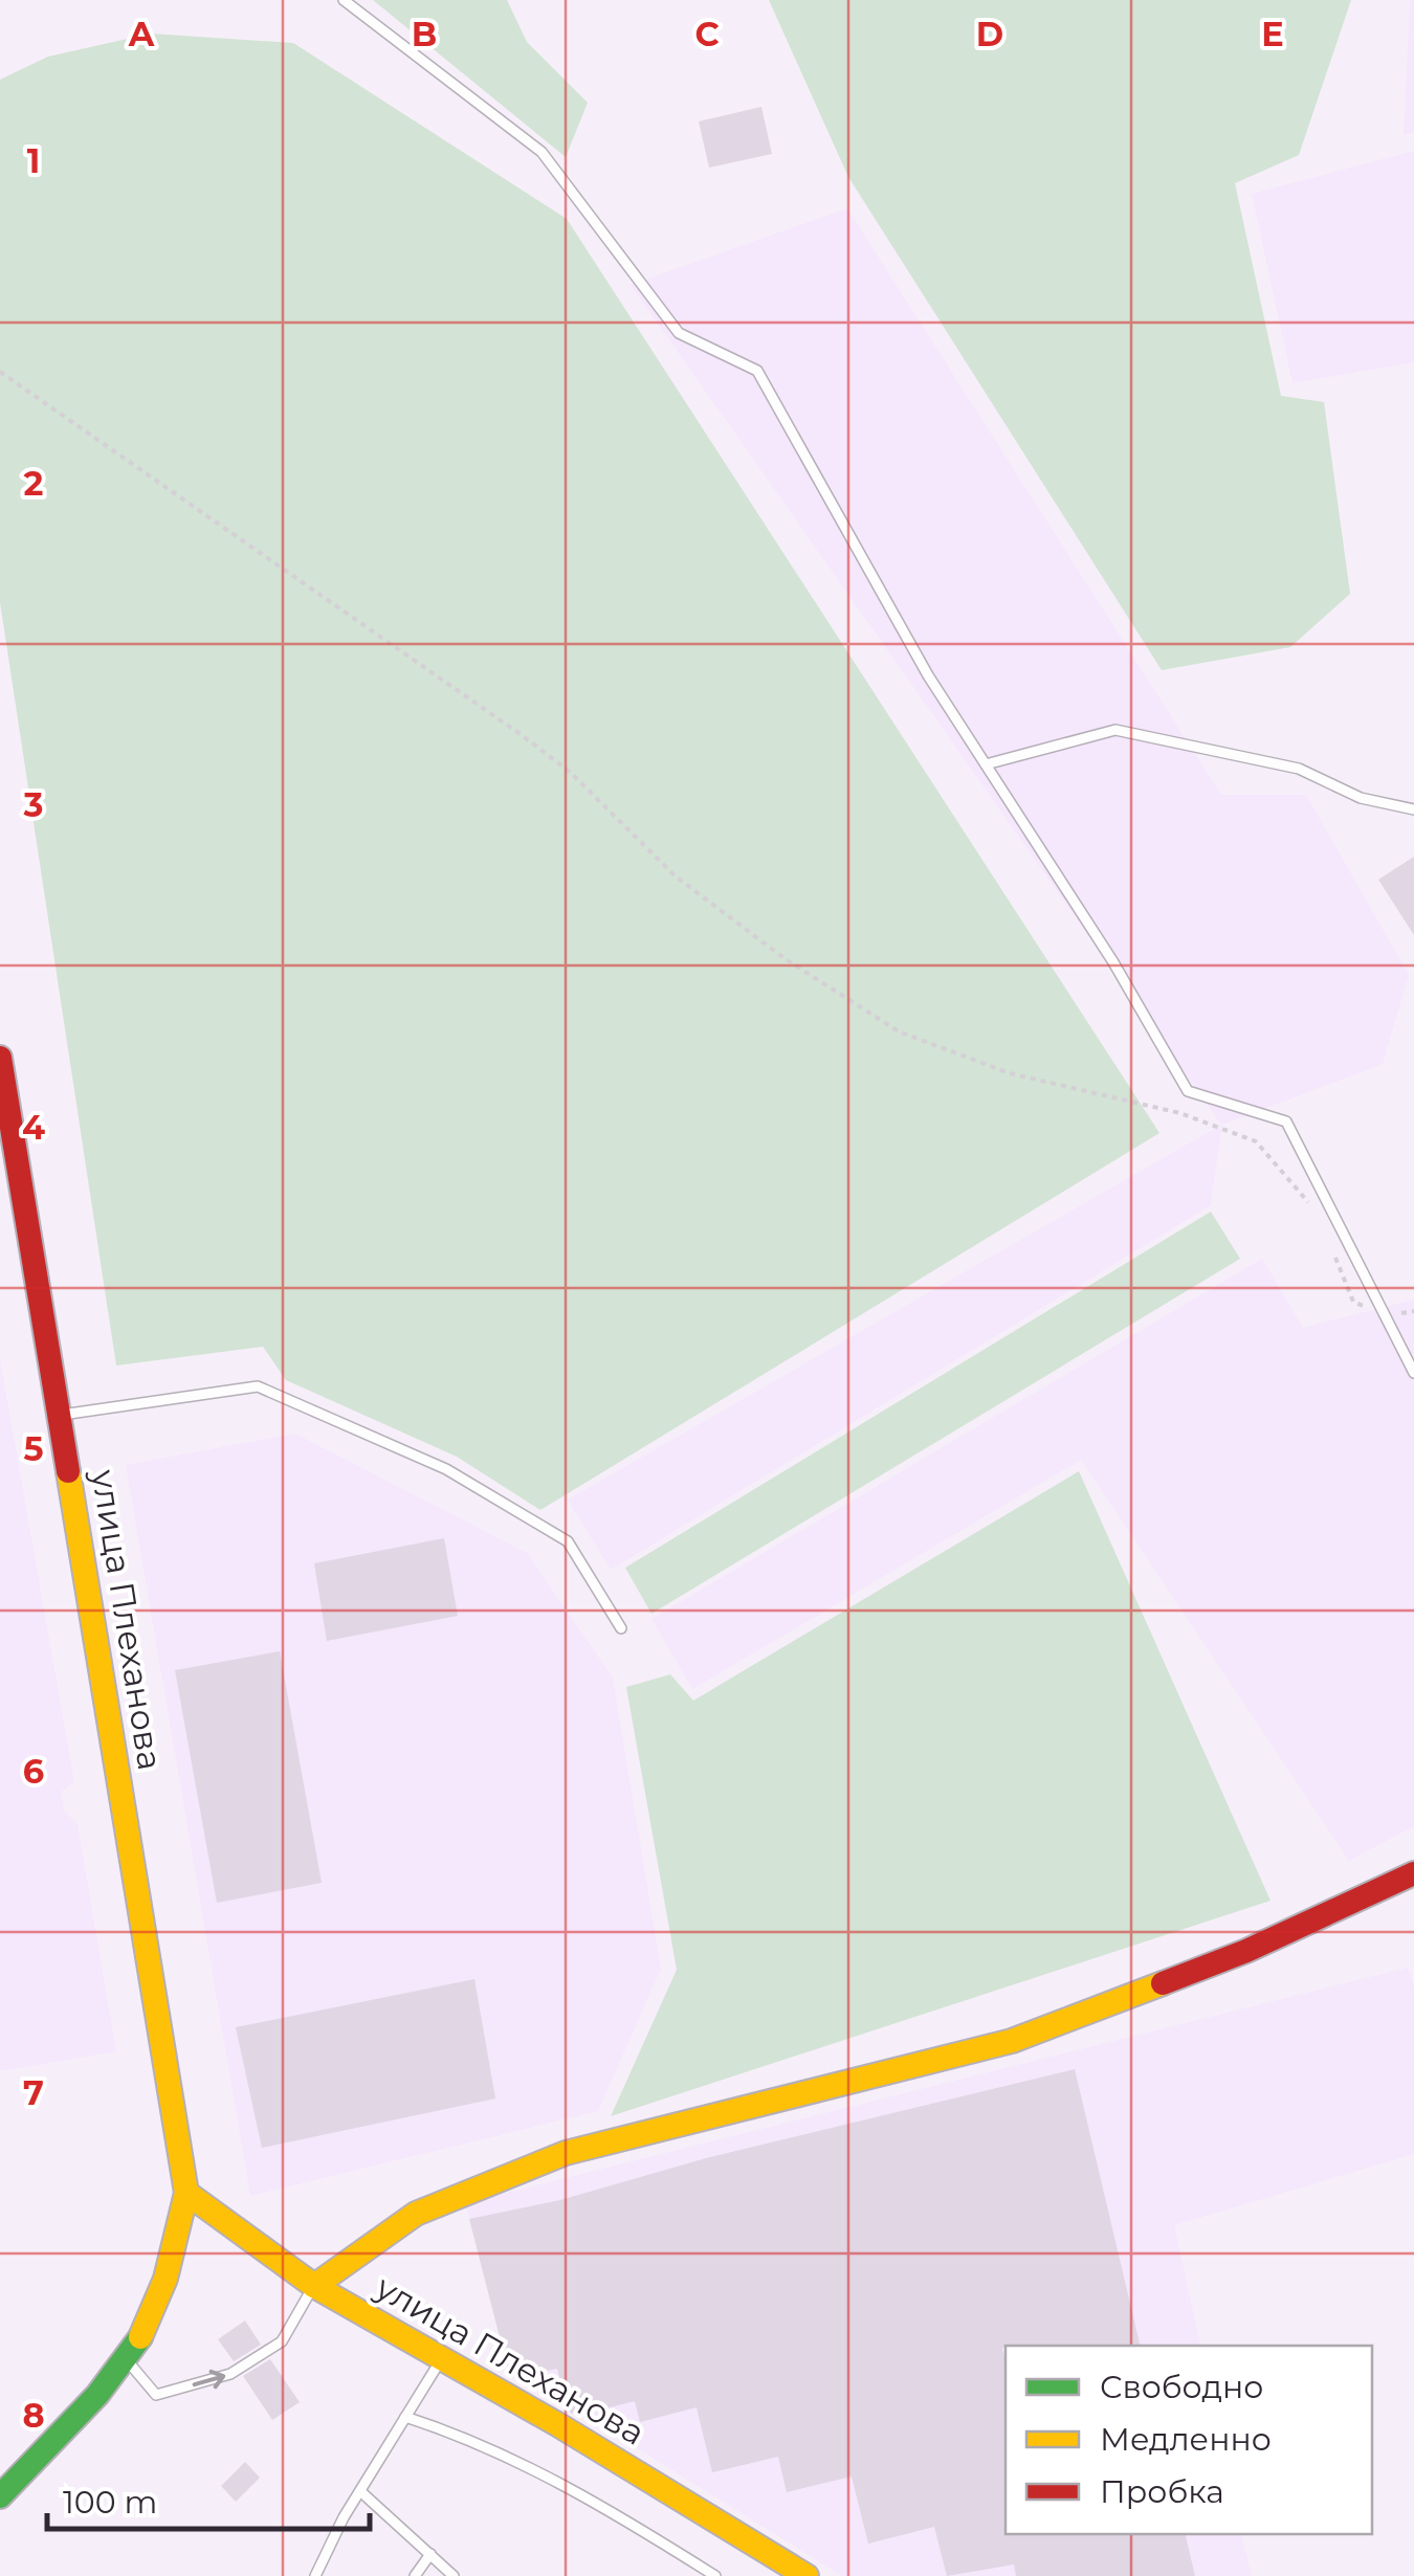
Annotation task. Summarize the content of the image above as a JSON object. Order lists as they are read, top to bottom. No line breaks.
{"streets":{"street":["улица Плеханова"]},"legend":["Свободно","Медленно","Пробка"],"scale_bar":"100 m","grid":{"columns":["A","B","C","D","E"],"rows":["1","2","3","4","5","6","7","8"]}}
